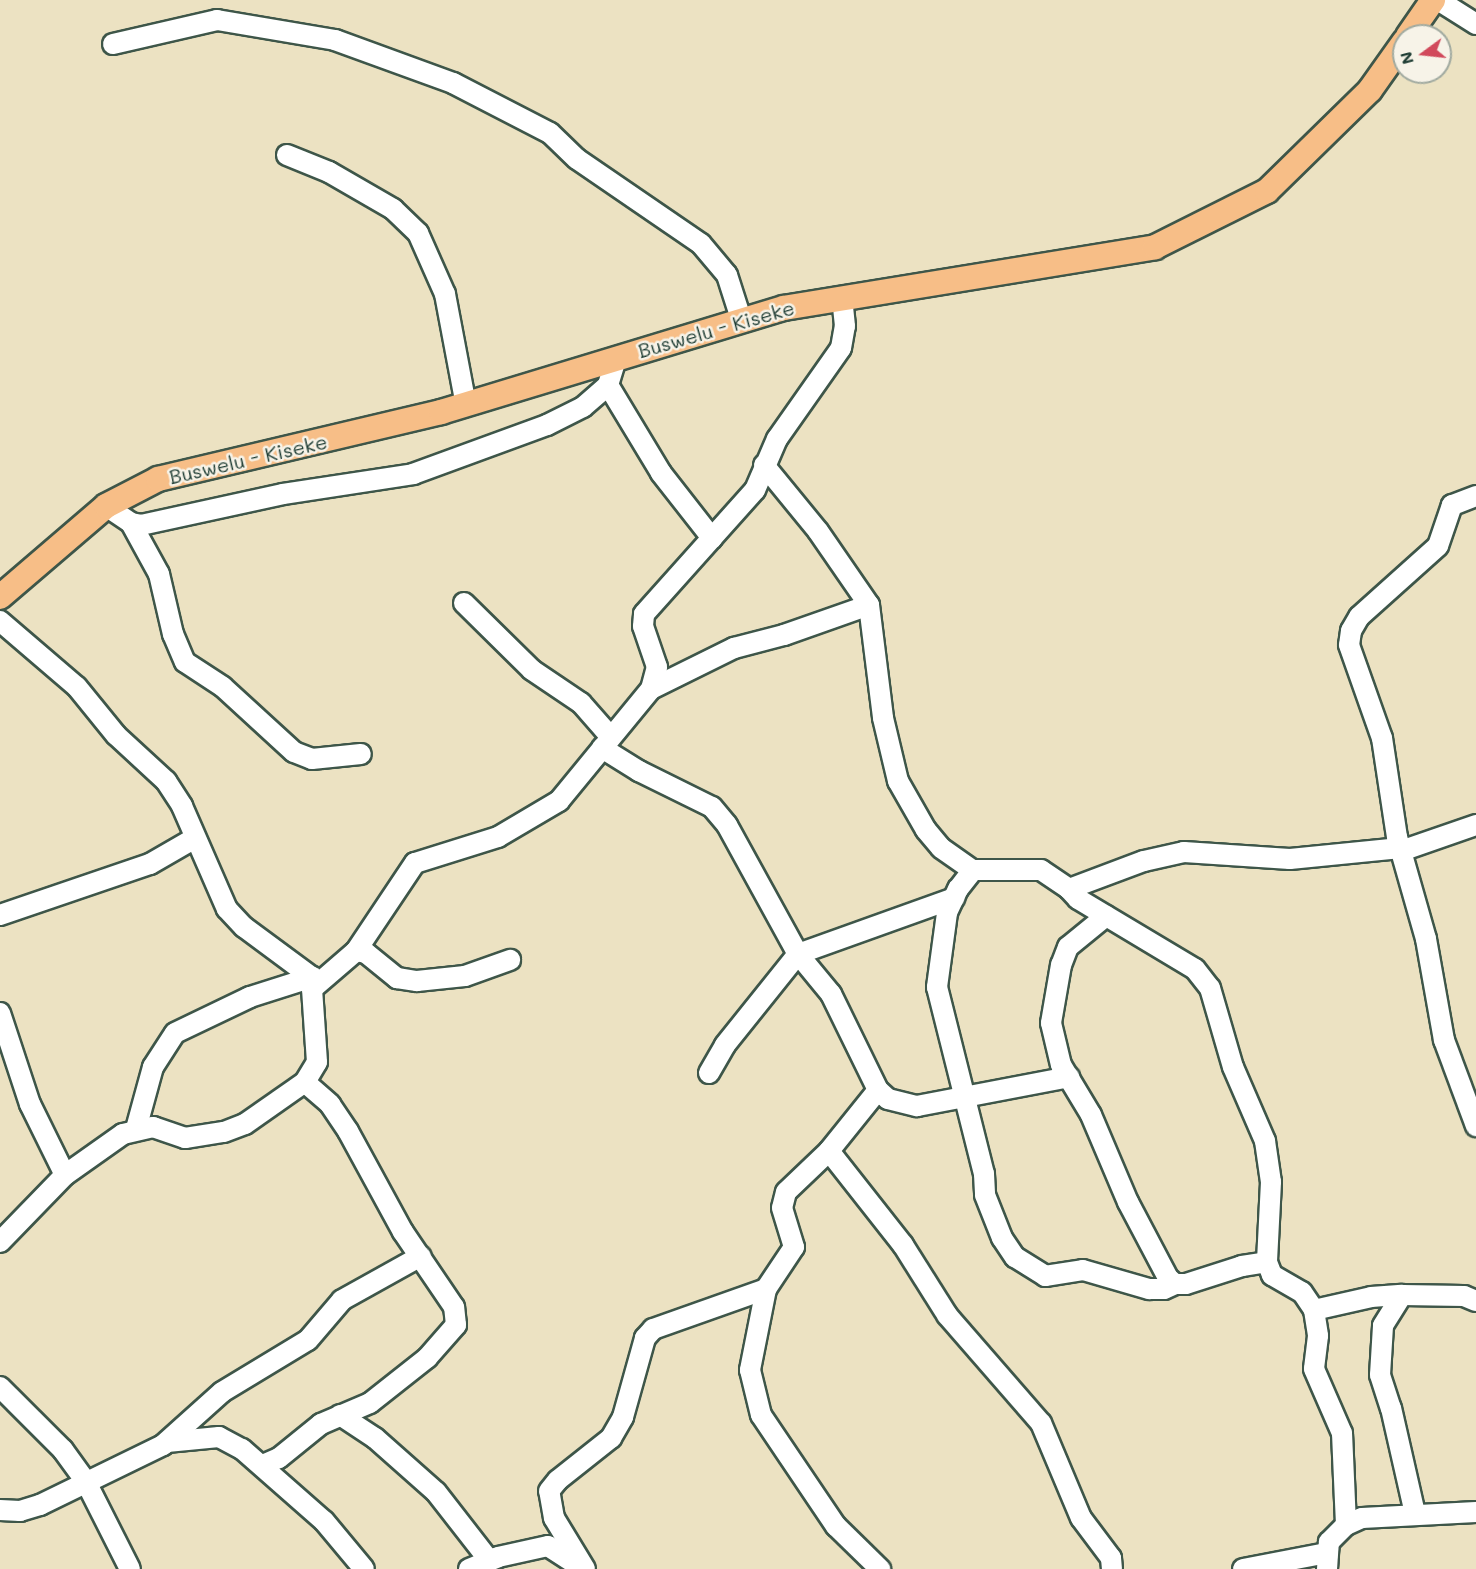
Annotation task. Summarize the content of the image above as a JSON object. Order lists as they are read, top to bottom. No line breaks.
{"streets":{"main road":["Buswelu - Kiseke"]},"north":"left"}
